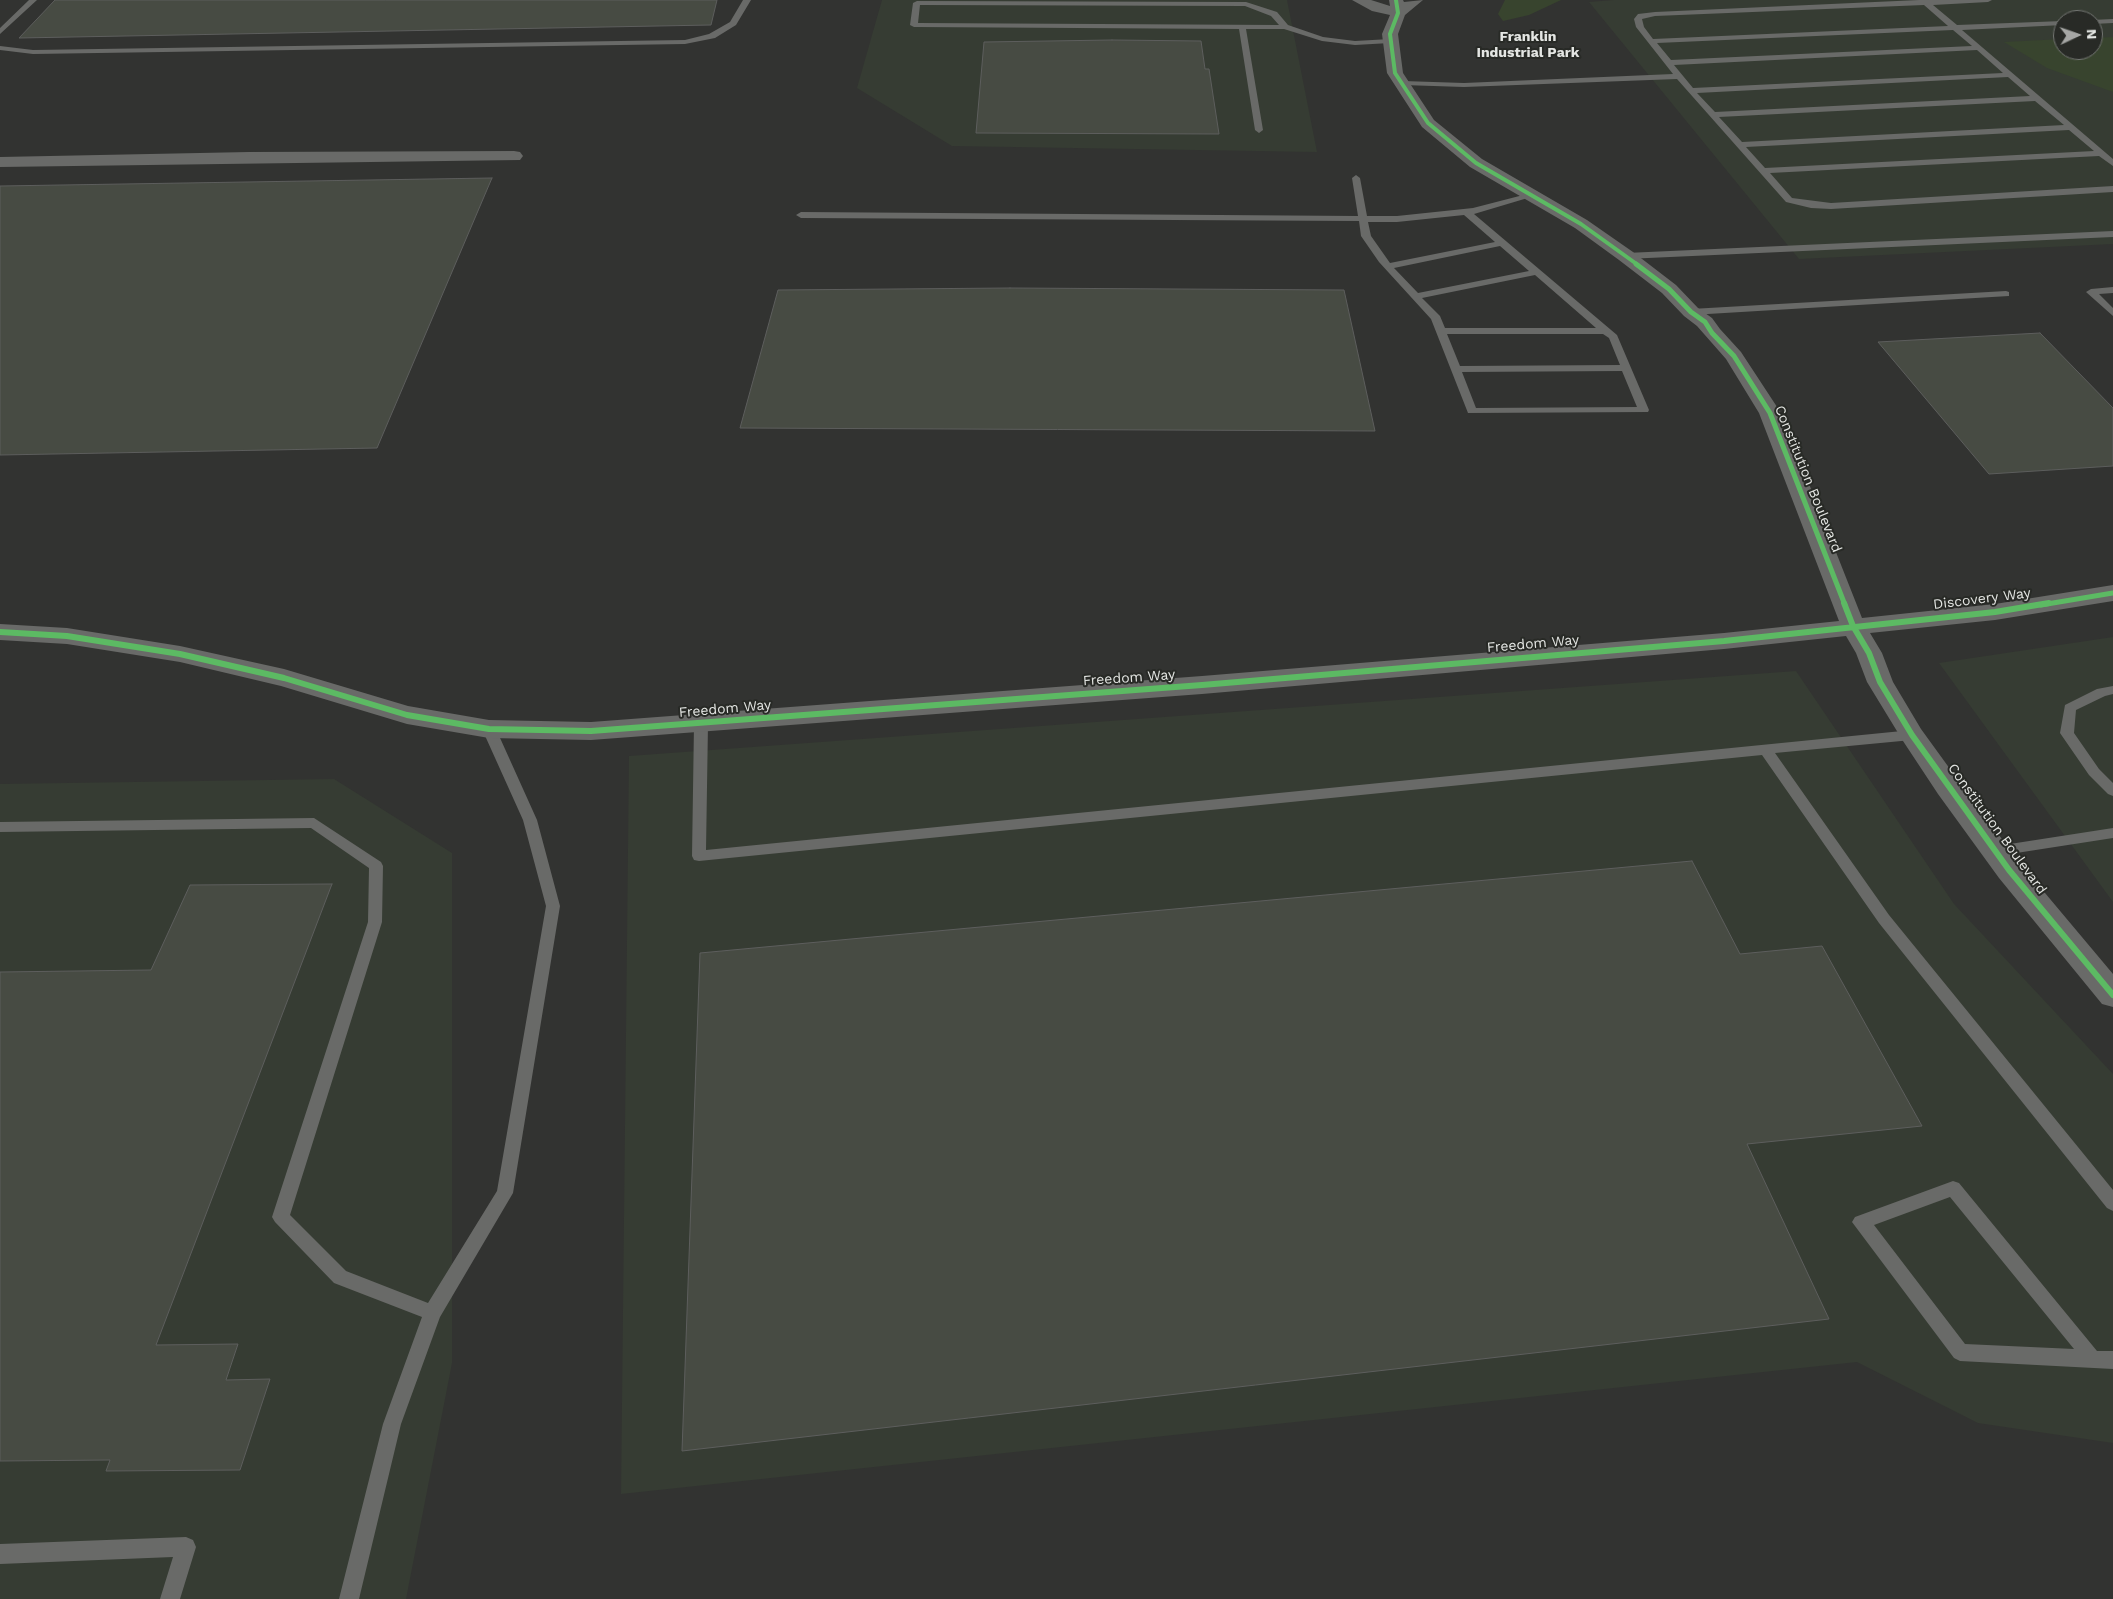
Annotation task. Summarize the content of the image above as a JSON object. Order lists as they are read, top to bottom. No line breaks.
{"streets":{"street":["Constitution Boulevard","Discovery Way","Freedom Way"]},"crossings":[["Constitution Boulevard","Discovery Way"],["Constitution Boulevard","Freedom Way"],["Discovery Way","Freedom Way"]],"districts":["Franklin Industrial Park"],"north":"right"}
